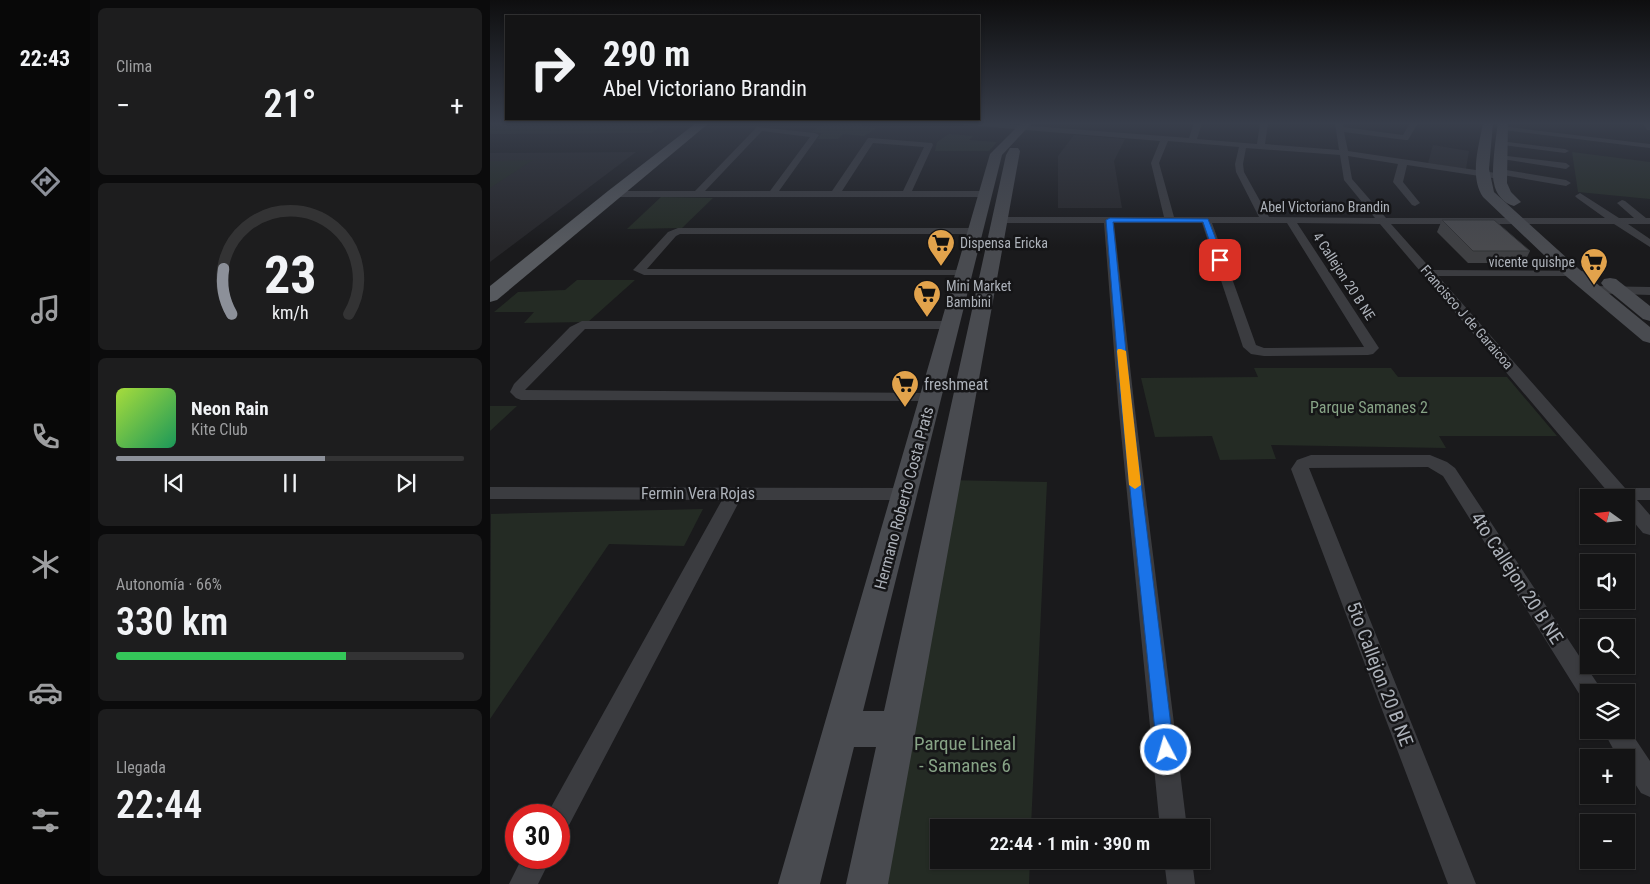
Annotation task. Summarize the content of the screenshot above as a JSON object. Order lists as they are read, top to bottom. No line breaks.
{"streets":{"street":["Abel Victoriano Brandin","4 Callejon 20 B NE","Francisco J de Garaicoa","Fermin Vera Rojas","Hermano Roberto Costa Prats","4to Callejon 20 B NE","5to Callejon 20 B NE"]},"crossings":[["Abel Victoriano Brandin","4 Callejon 20 B NE"],["Abel Victoriano Brandin","Francisco J de Garaicoa"],["Abel Victoriano Brandin","Hermano Roberto Costa Prats"],["Fermin Vera Rojas","Hermano Roberto Costa Prats"],["4to Callejon 20 B NE","5to Callejon 20 B NE"]],"parks":["Parque Samanes 2","Parque Lineal - Samanes 6"],"places":{"supermarket":["Dispensa Ericka","vicente quishpe","Mini Market Bambini","freshmeat"]},"north":"left","page":{"tabs":"22:43","tile":["Clima",["Autonomía · 66%","330 km"],["Llegada","22:44"]],"turn":["290 m","Abel Victoriano Brandin"],"heat":["−","21°","+"],"song":["Neon Rain","Kite Club"],"map_buttons":["+","−"],"limit":"30","trip":"22:44 · 1 min · 390 m","gauge":["23","km/h"]}}
